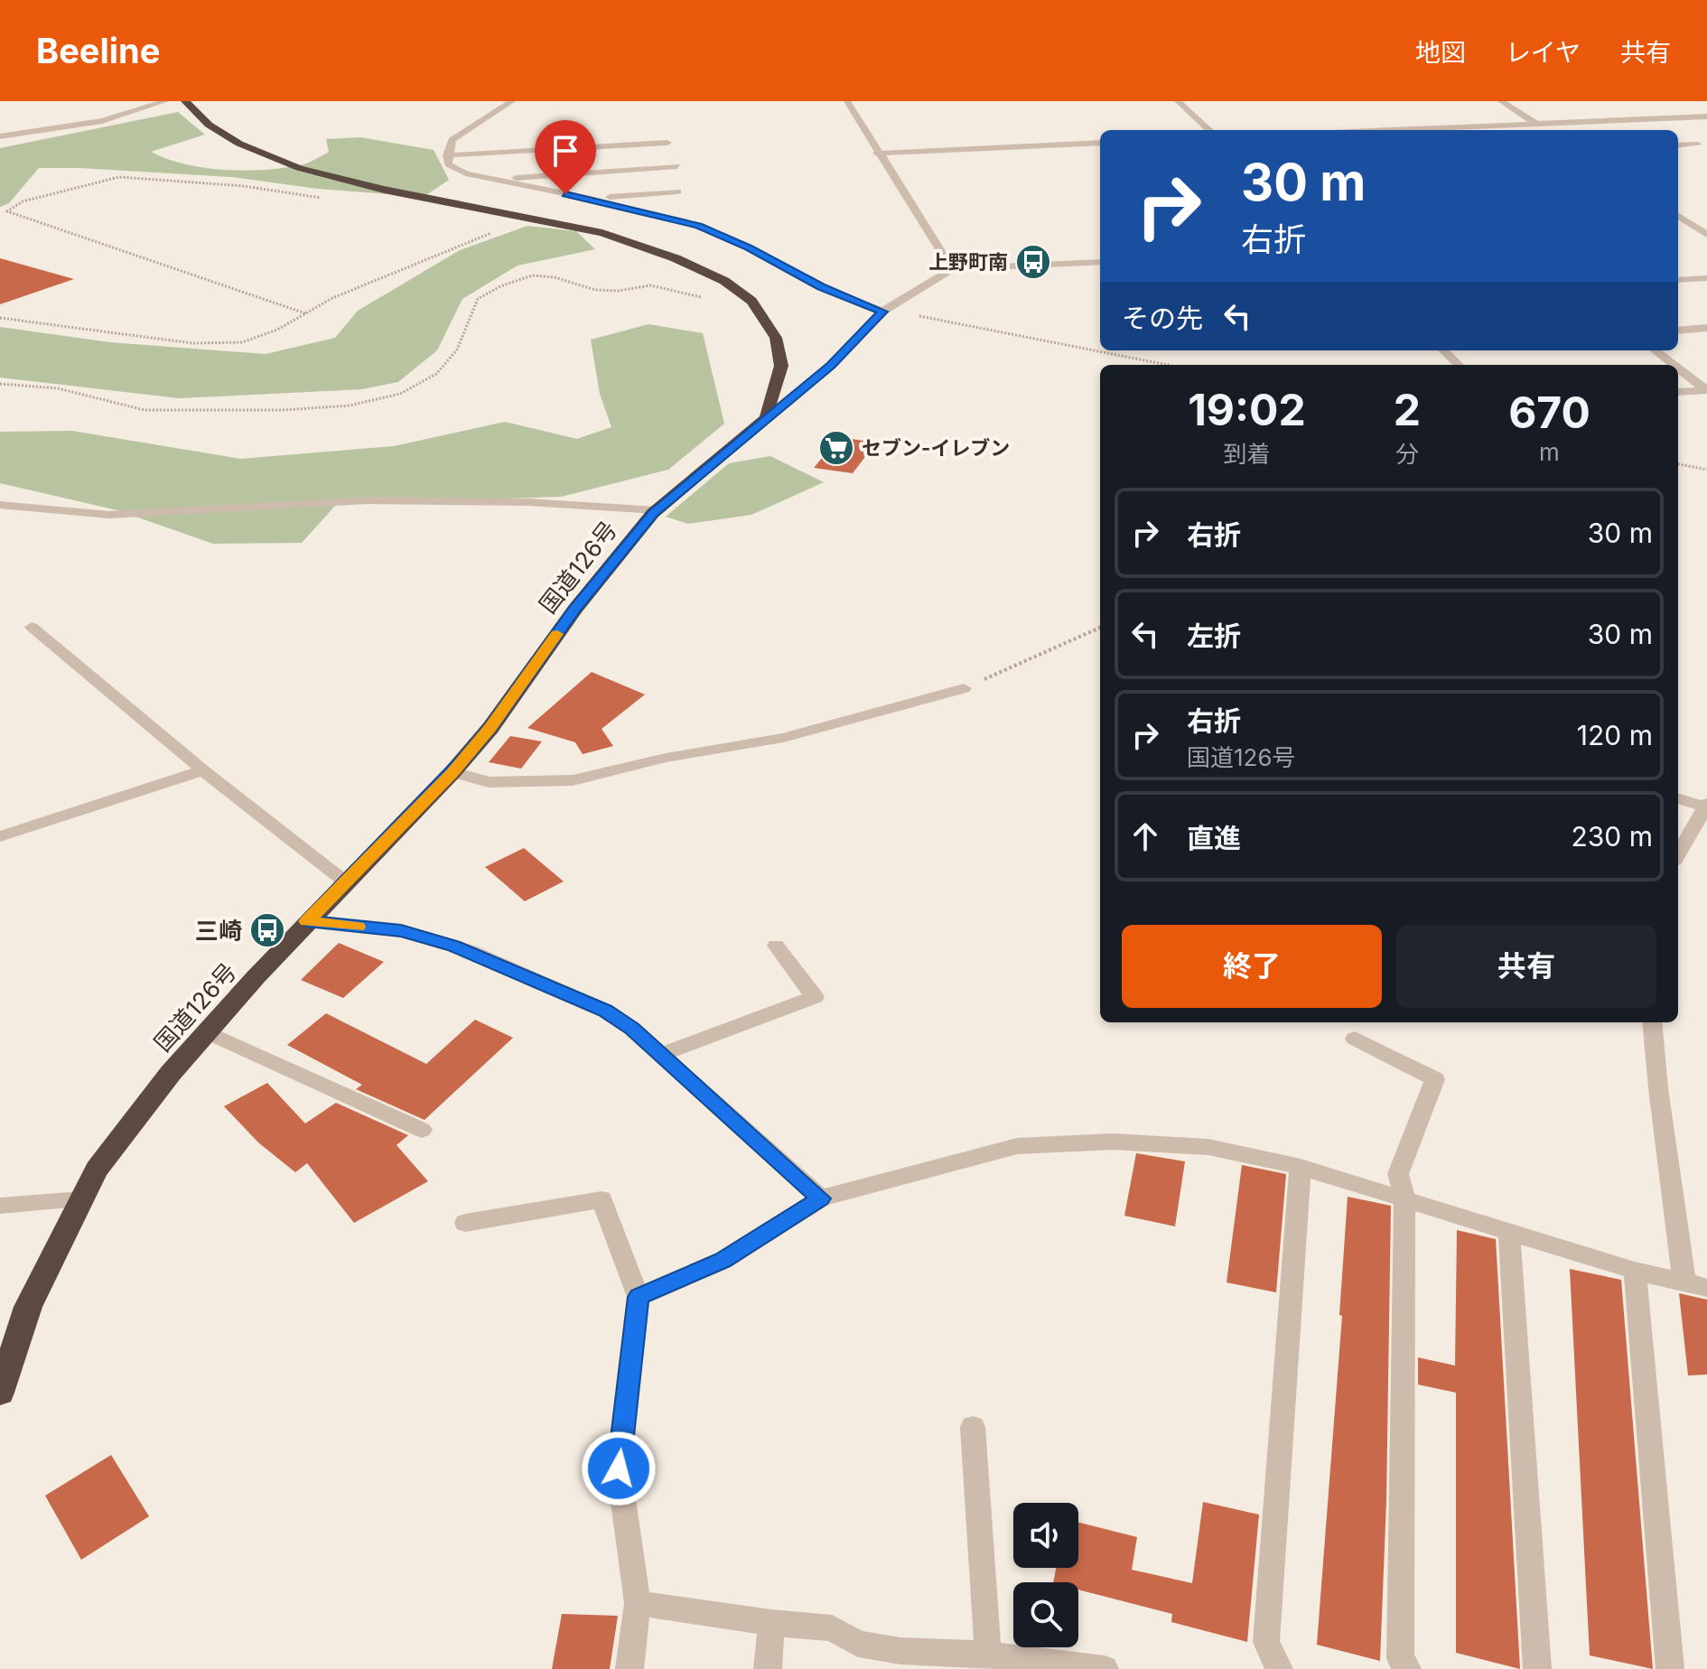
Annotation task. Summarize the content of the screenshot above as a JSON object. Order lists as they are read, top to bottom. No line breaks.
{"streets":{"highway":["国道126号"]},"places":{"bus stop":["上野町南","三崎"],"supermarket":["セブン-イレブン"]},"page":{"header":"Beeline","nav":["地図","レイヤ","共有"],"turn":["30 m","右折"],"then":"その先","eta":["19:02","到着","2","分","670","m"],"list":[{"name":"右折","value":"30 m"},{"name":"左折","value":"30 m"},{"name":"右折","note":"国道126号","value":"120 m"},{"name":"直進","value":"230 m"}],"buttons":["終了","共有"]}}
